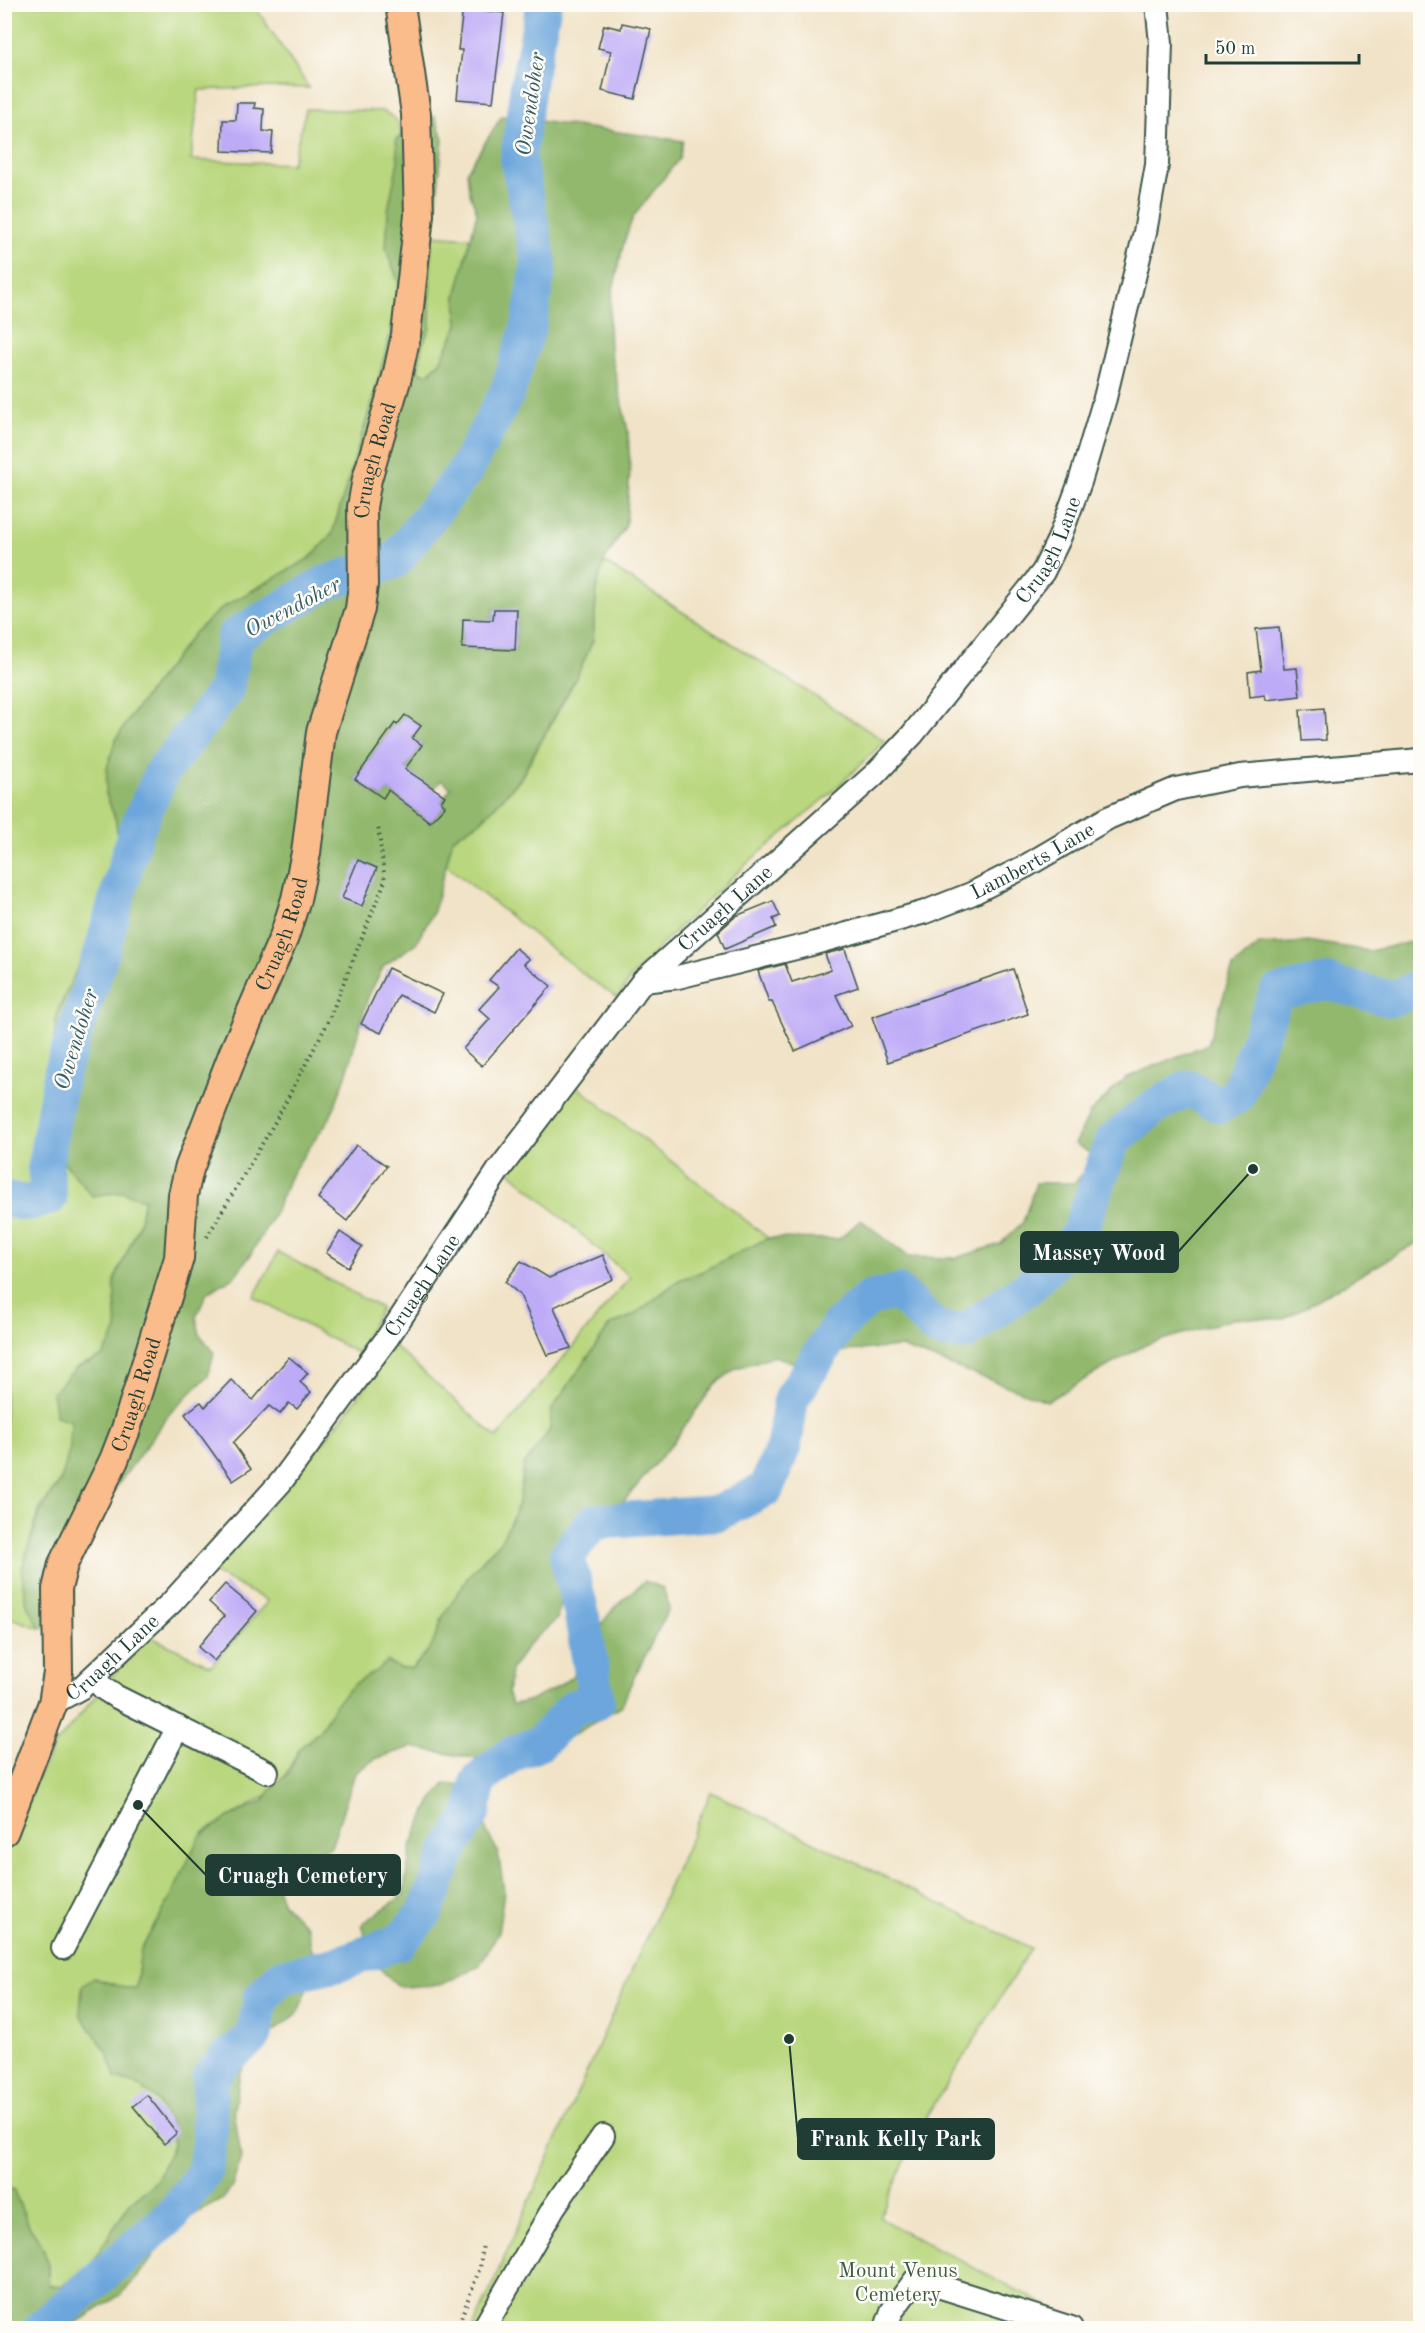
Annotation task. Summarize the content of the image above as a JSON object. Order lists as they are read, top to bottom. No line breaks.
{"streets":{"main road":["Cruagh Road"],"street":["Cruagh Lane","Lamberts Lane"]},"crossings":[["Cruagh Road","Cruagh Lane"],["Cruagh Lane","Lamberts Lane"]],"water":["Owendoher"],"parks":["Mount Venus Cemetery"],"places":["Massey Wood","Cruagh Cemetery","Frank Kelly Park"],"scale_bar":"50 m"}
